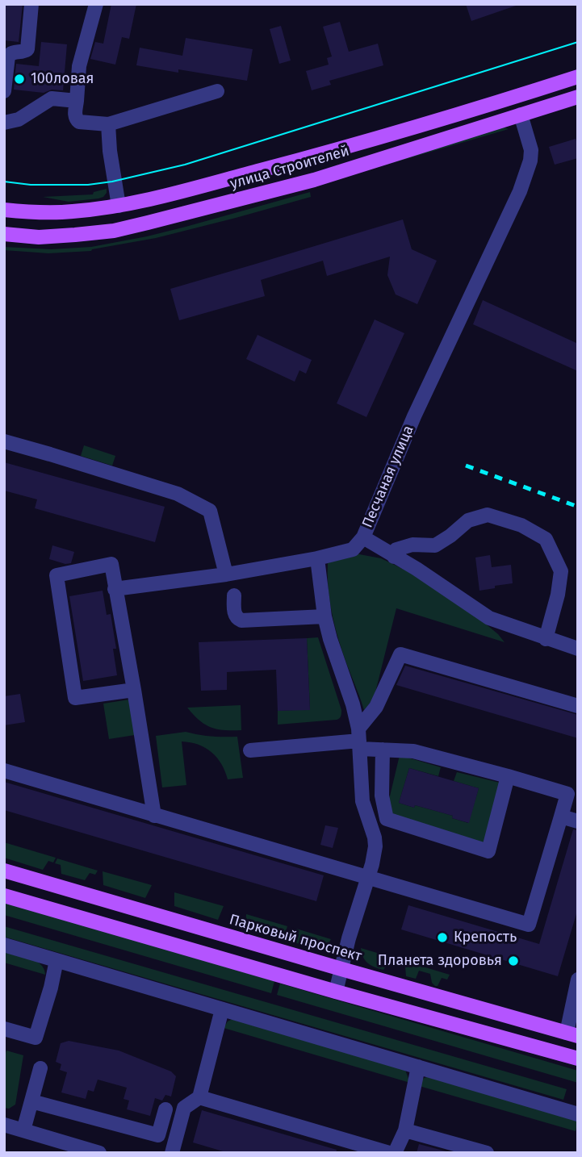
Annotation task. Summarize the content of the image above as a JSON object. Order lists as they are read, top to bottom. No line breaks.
{"streets":{"main road":["улица Строителей","Парковый проспект"],"street":["Песчаная улица"]},"crossings":[["улица Строителей","Песчаная улица"]],"places":["100ловая","Крепость","Планета здоровья"]}
